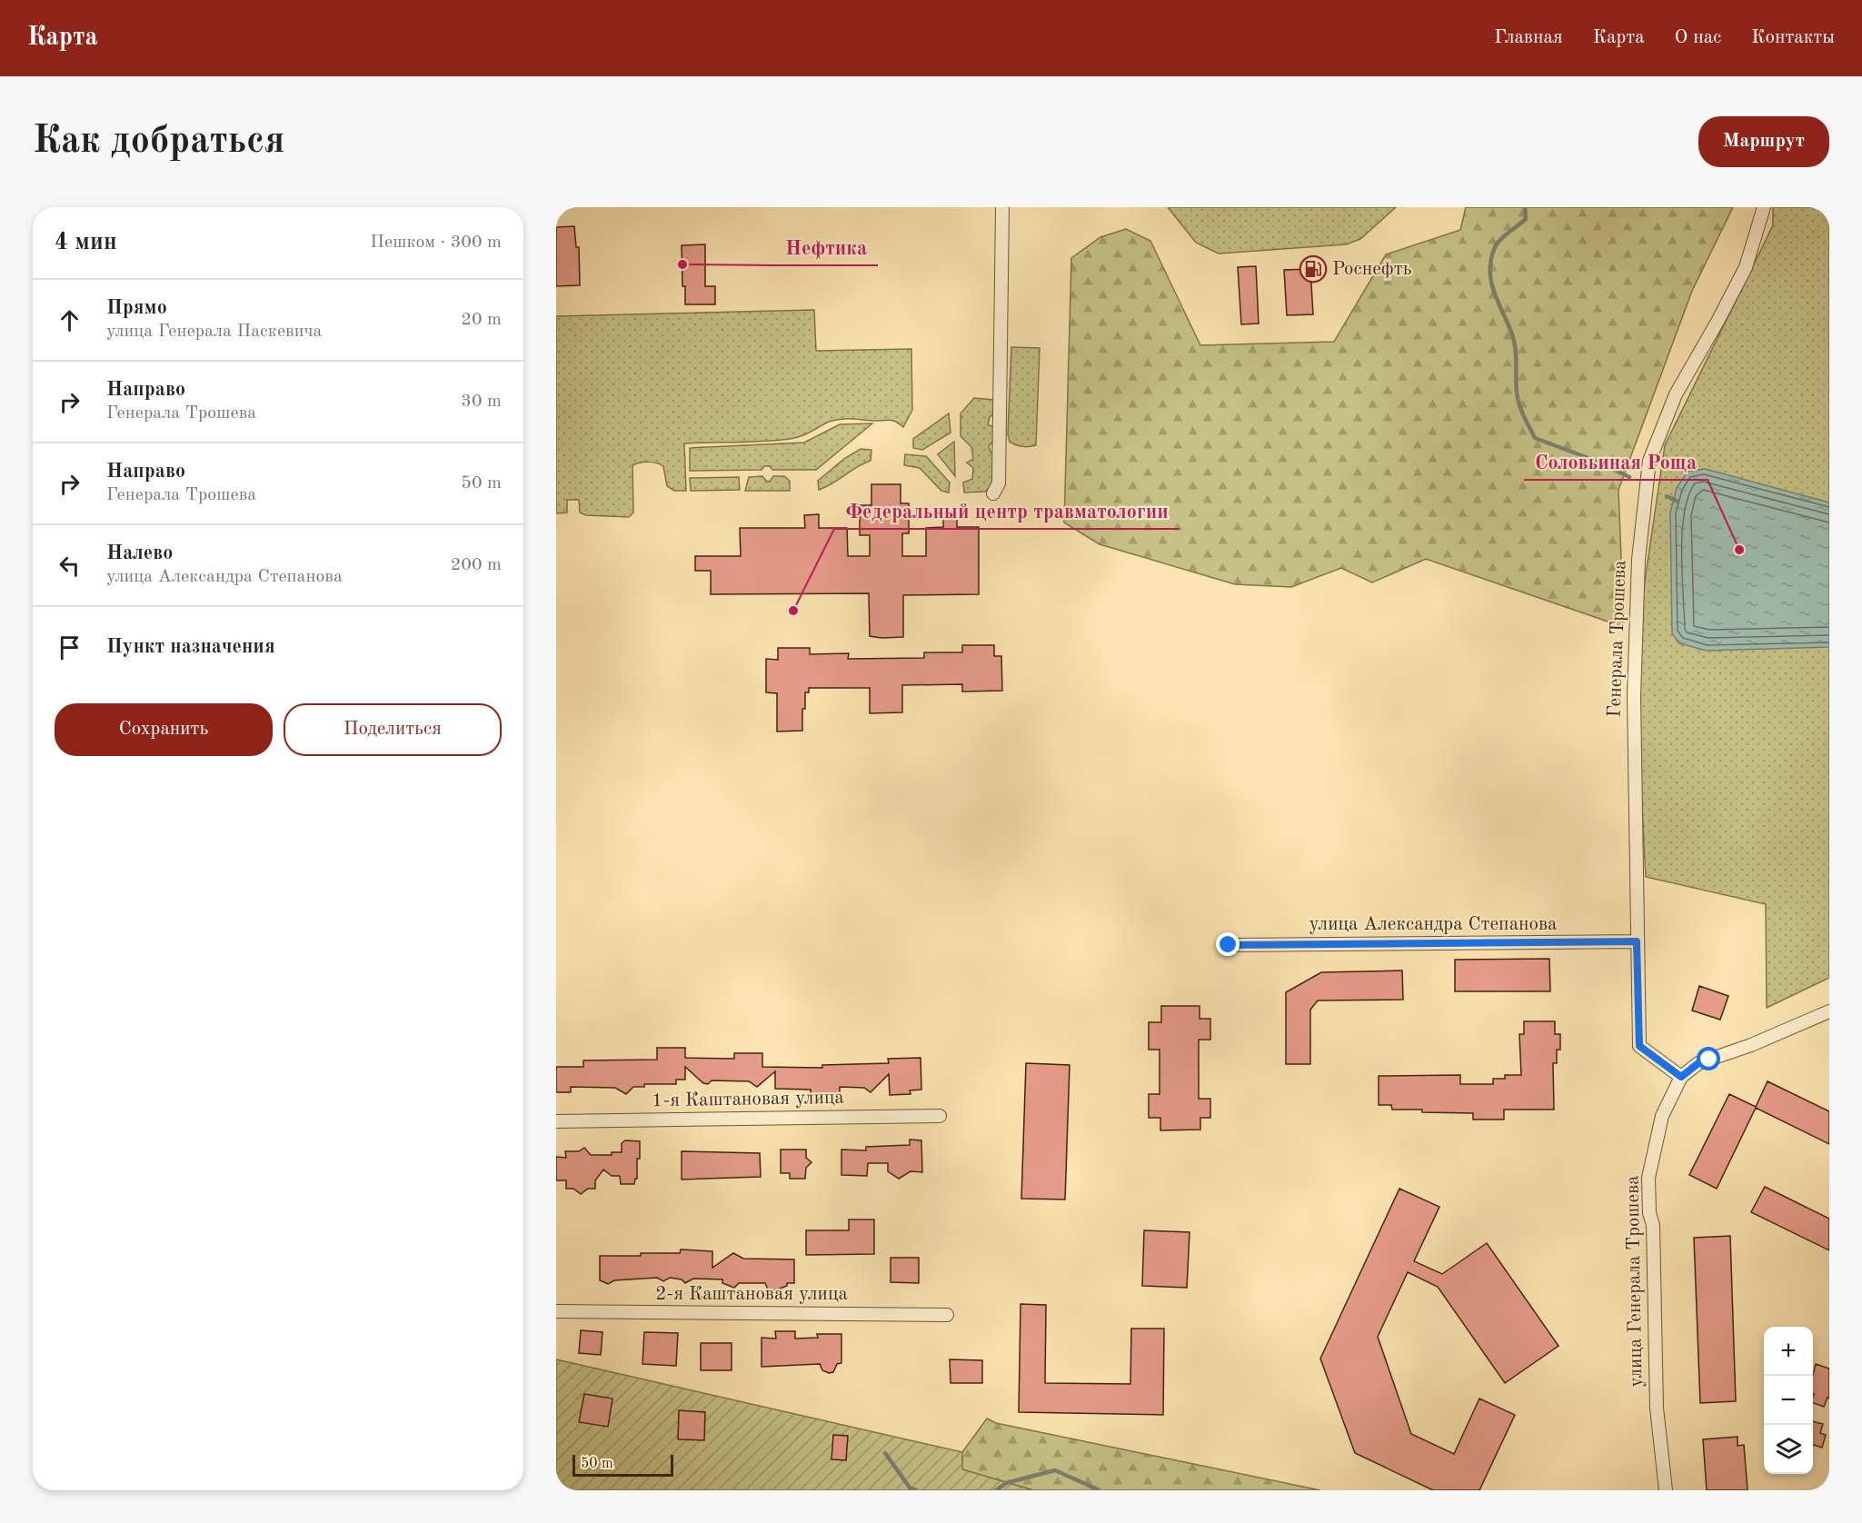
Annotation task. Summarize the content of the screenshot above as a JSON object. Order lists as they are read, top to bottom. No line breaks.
{"streets":{"street":["Генерала Трошева","улица Александра Степанова","1-я Каштановая улица","улица Генерала Трошева","2-я Каштановая улица"]},"crossings":[["Генерала Трошева","улица Александра Степанова"],["Генерала Трошева","улица Генерала Трошева"]],"places":{"other":["Нефтика","Соловьиная Роща","Федеральный центр травматологии"],"fuel station":["Роснефть"]},"scale_bar":"50 m","page":{"header":"Карта","nav":["Главная","Карта","О нас","Контакты"],"buttons":["Маршрут",["Сохранить","Поделиться"]],"title":"Как добраться","heading":["4 мин","Пешком · 300 m"],"list":[["Прямо","улица Генерала Паскевича","20 m"],["Направо","Генерала Трошева","30 m"],["Направо","Генерала Трошева","50 m"],["Налево","улица Александра Степанова","200 m"],"Пункт назначения"],"map_buttons":["+","−"],"scale":"50 m"}}
